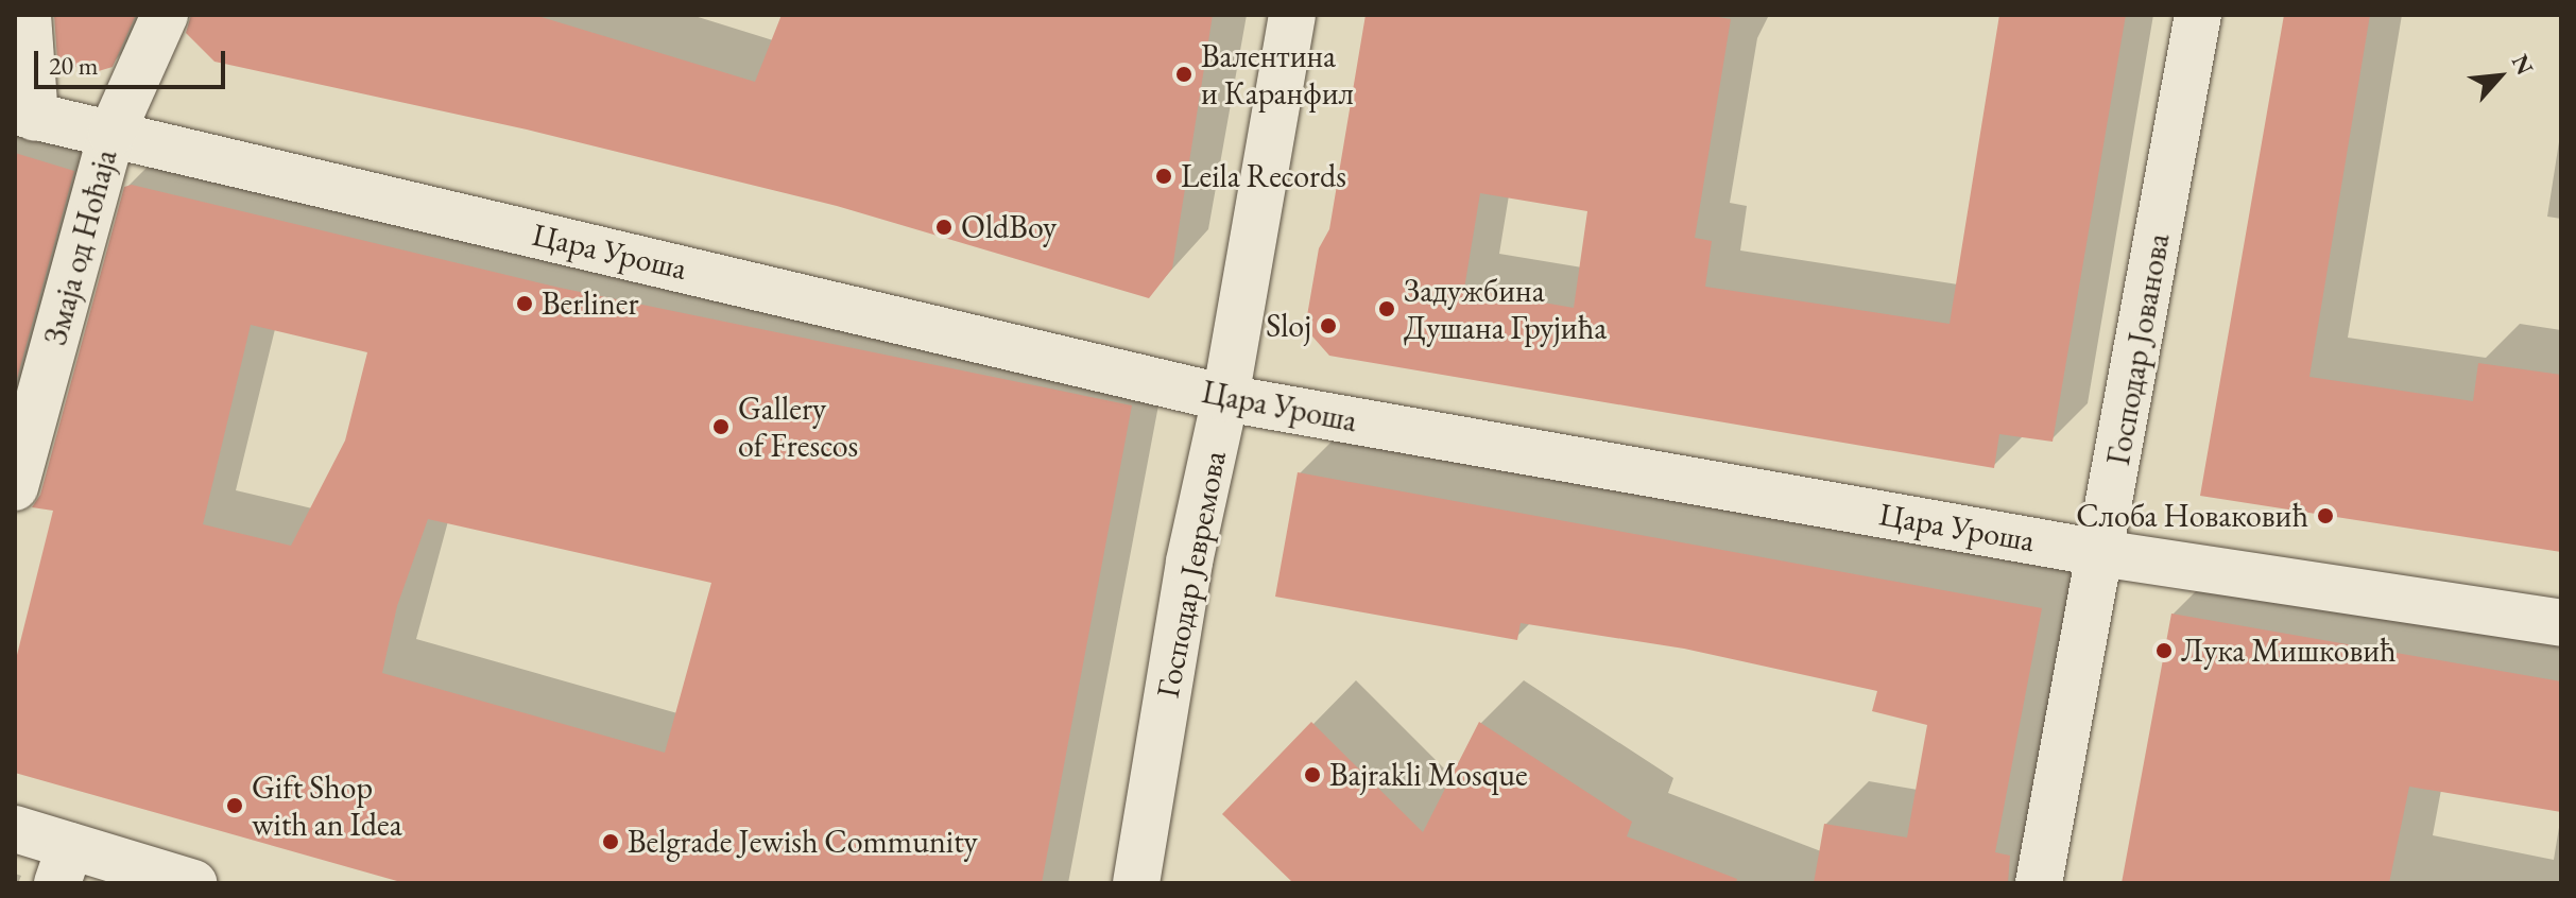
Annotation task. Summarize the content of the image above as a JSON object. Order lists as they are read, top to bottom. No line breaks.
{"streets":{"street":["Змаја од Ноћаја","Цара Уроша","Господар Јованова","Господар Јевремова"]},"crossings":[["Змаја од Ноћаја","Цара Уроша"],["Цара Уроша","Господар Јованова"],["Цара Уроша","Господар Јевремова"]],"places":["Валентина и Каранфил","Leila Records","OldBoy","Berliner","Задужбина Душана Грујића","Sloj","Gallery of Frescos","Слоба Новаковић","Лука Мишковић","Bajrakli Mosque","Gift Shop with an Idea","Belgrade Jewish Community"],"scale_bar":"20 m","north":"top right"}
